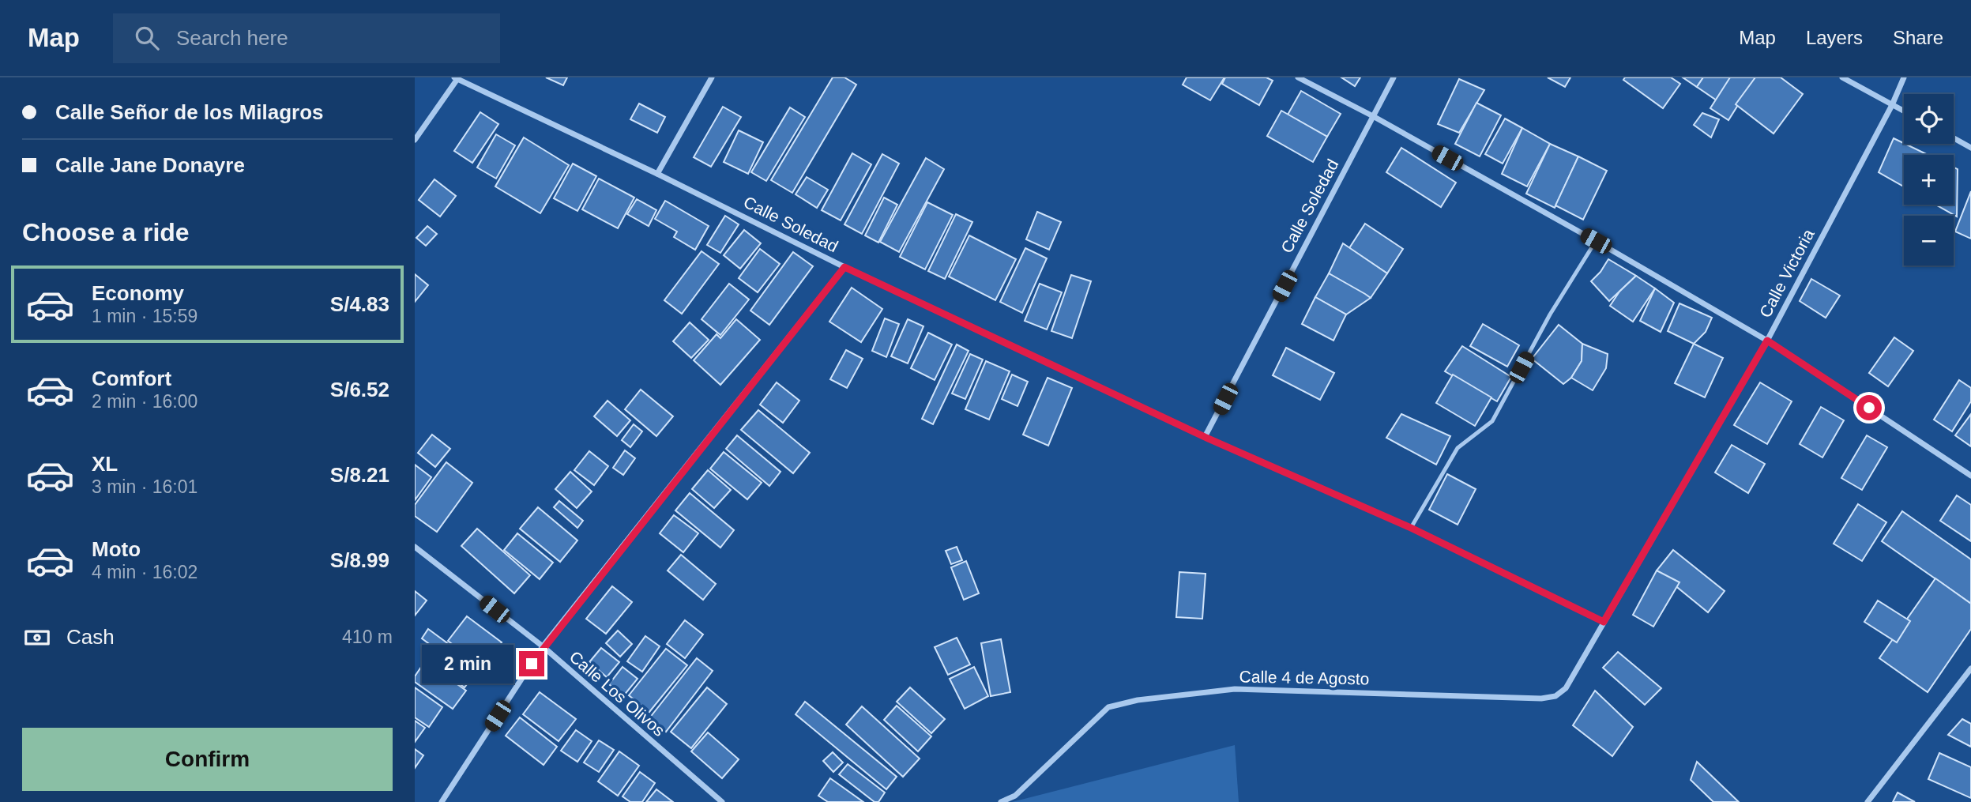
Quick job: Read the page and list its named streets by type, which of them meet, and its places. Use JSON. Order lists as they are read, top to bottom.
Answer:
{
  "streets": {
    "street": [
      "Calle Soledad",
      "Calle Victoria",
      "Calle 4 de Agosto",
      "Calle Los Olivos"
    ]
  },
  "crossings": [
    ["Calle Soledad", "Calle Victoria"],
    ["Calle Soledad", "Calle 4 de Agosto"],
    ["Calle Victoria", "Calle 4 de Agosto"]
  ],
  "page": {
    "header": "Map",
    "search": "Search here",
    "nav": ["Map", "Layers", "Share"],
    "banner": ["Calle Señor de los Milagros", "Calle Jane Donayre"],
    "map_buttons": ["+", "−"],
    "heading": "Choose a ride",
    "list": [
      {
        "name": "Economy",
        "note": "1 min · 15:59",
        "value": "S/4.83"
      },
      {
        "name": "Comfort",
        "note": "2 min · 16:00",
        "value": "S/6.52"
      },
      {
        "name": "XL",
        "note": "3 min · 16:01",
        "value": "S/8.21"
      },
      {
        "name": "Moto",
        "note": "4 min · 16:02",
        "value": "S/8.99"
      }
    ],
    "pay": ["Cash", "410 m"],
    "bubble": "2 min",
    "buttons": "Confirm"
  }
}
